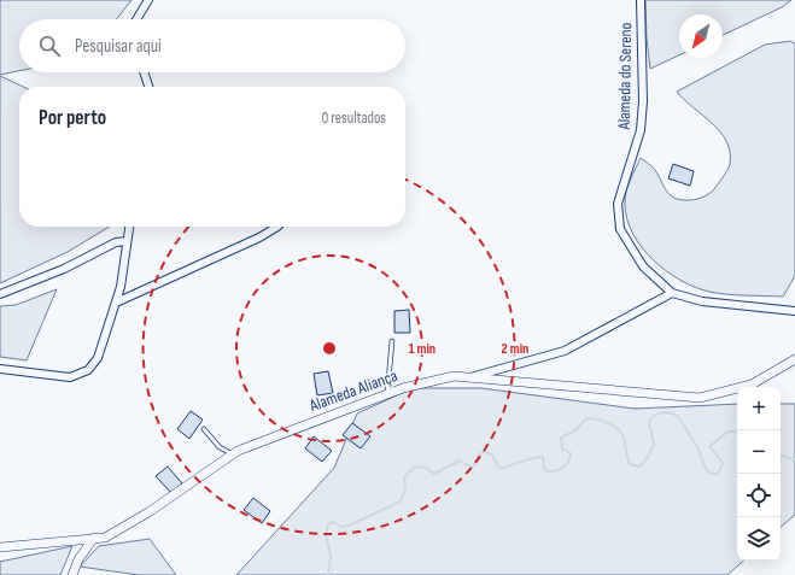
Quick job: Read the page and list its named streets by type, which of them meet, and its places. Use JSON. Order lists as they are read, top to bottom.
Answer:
{
  "streets": {
    "street": ["Alameda do Sereno", "Alameda Aliança"]
  },
  "north": "bottom left",
  "page": {
    "search": "Pesquisar aqui",
    "heading": ["Por perto", "0 resultados"],
    "map_buttons": ["+", "−"]
  },
  "rings": ["1 min", "2 min"]
}
